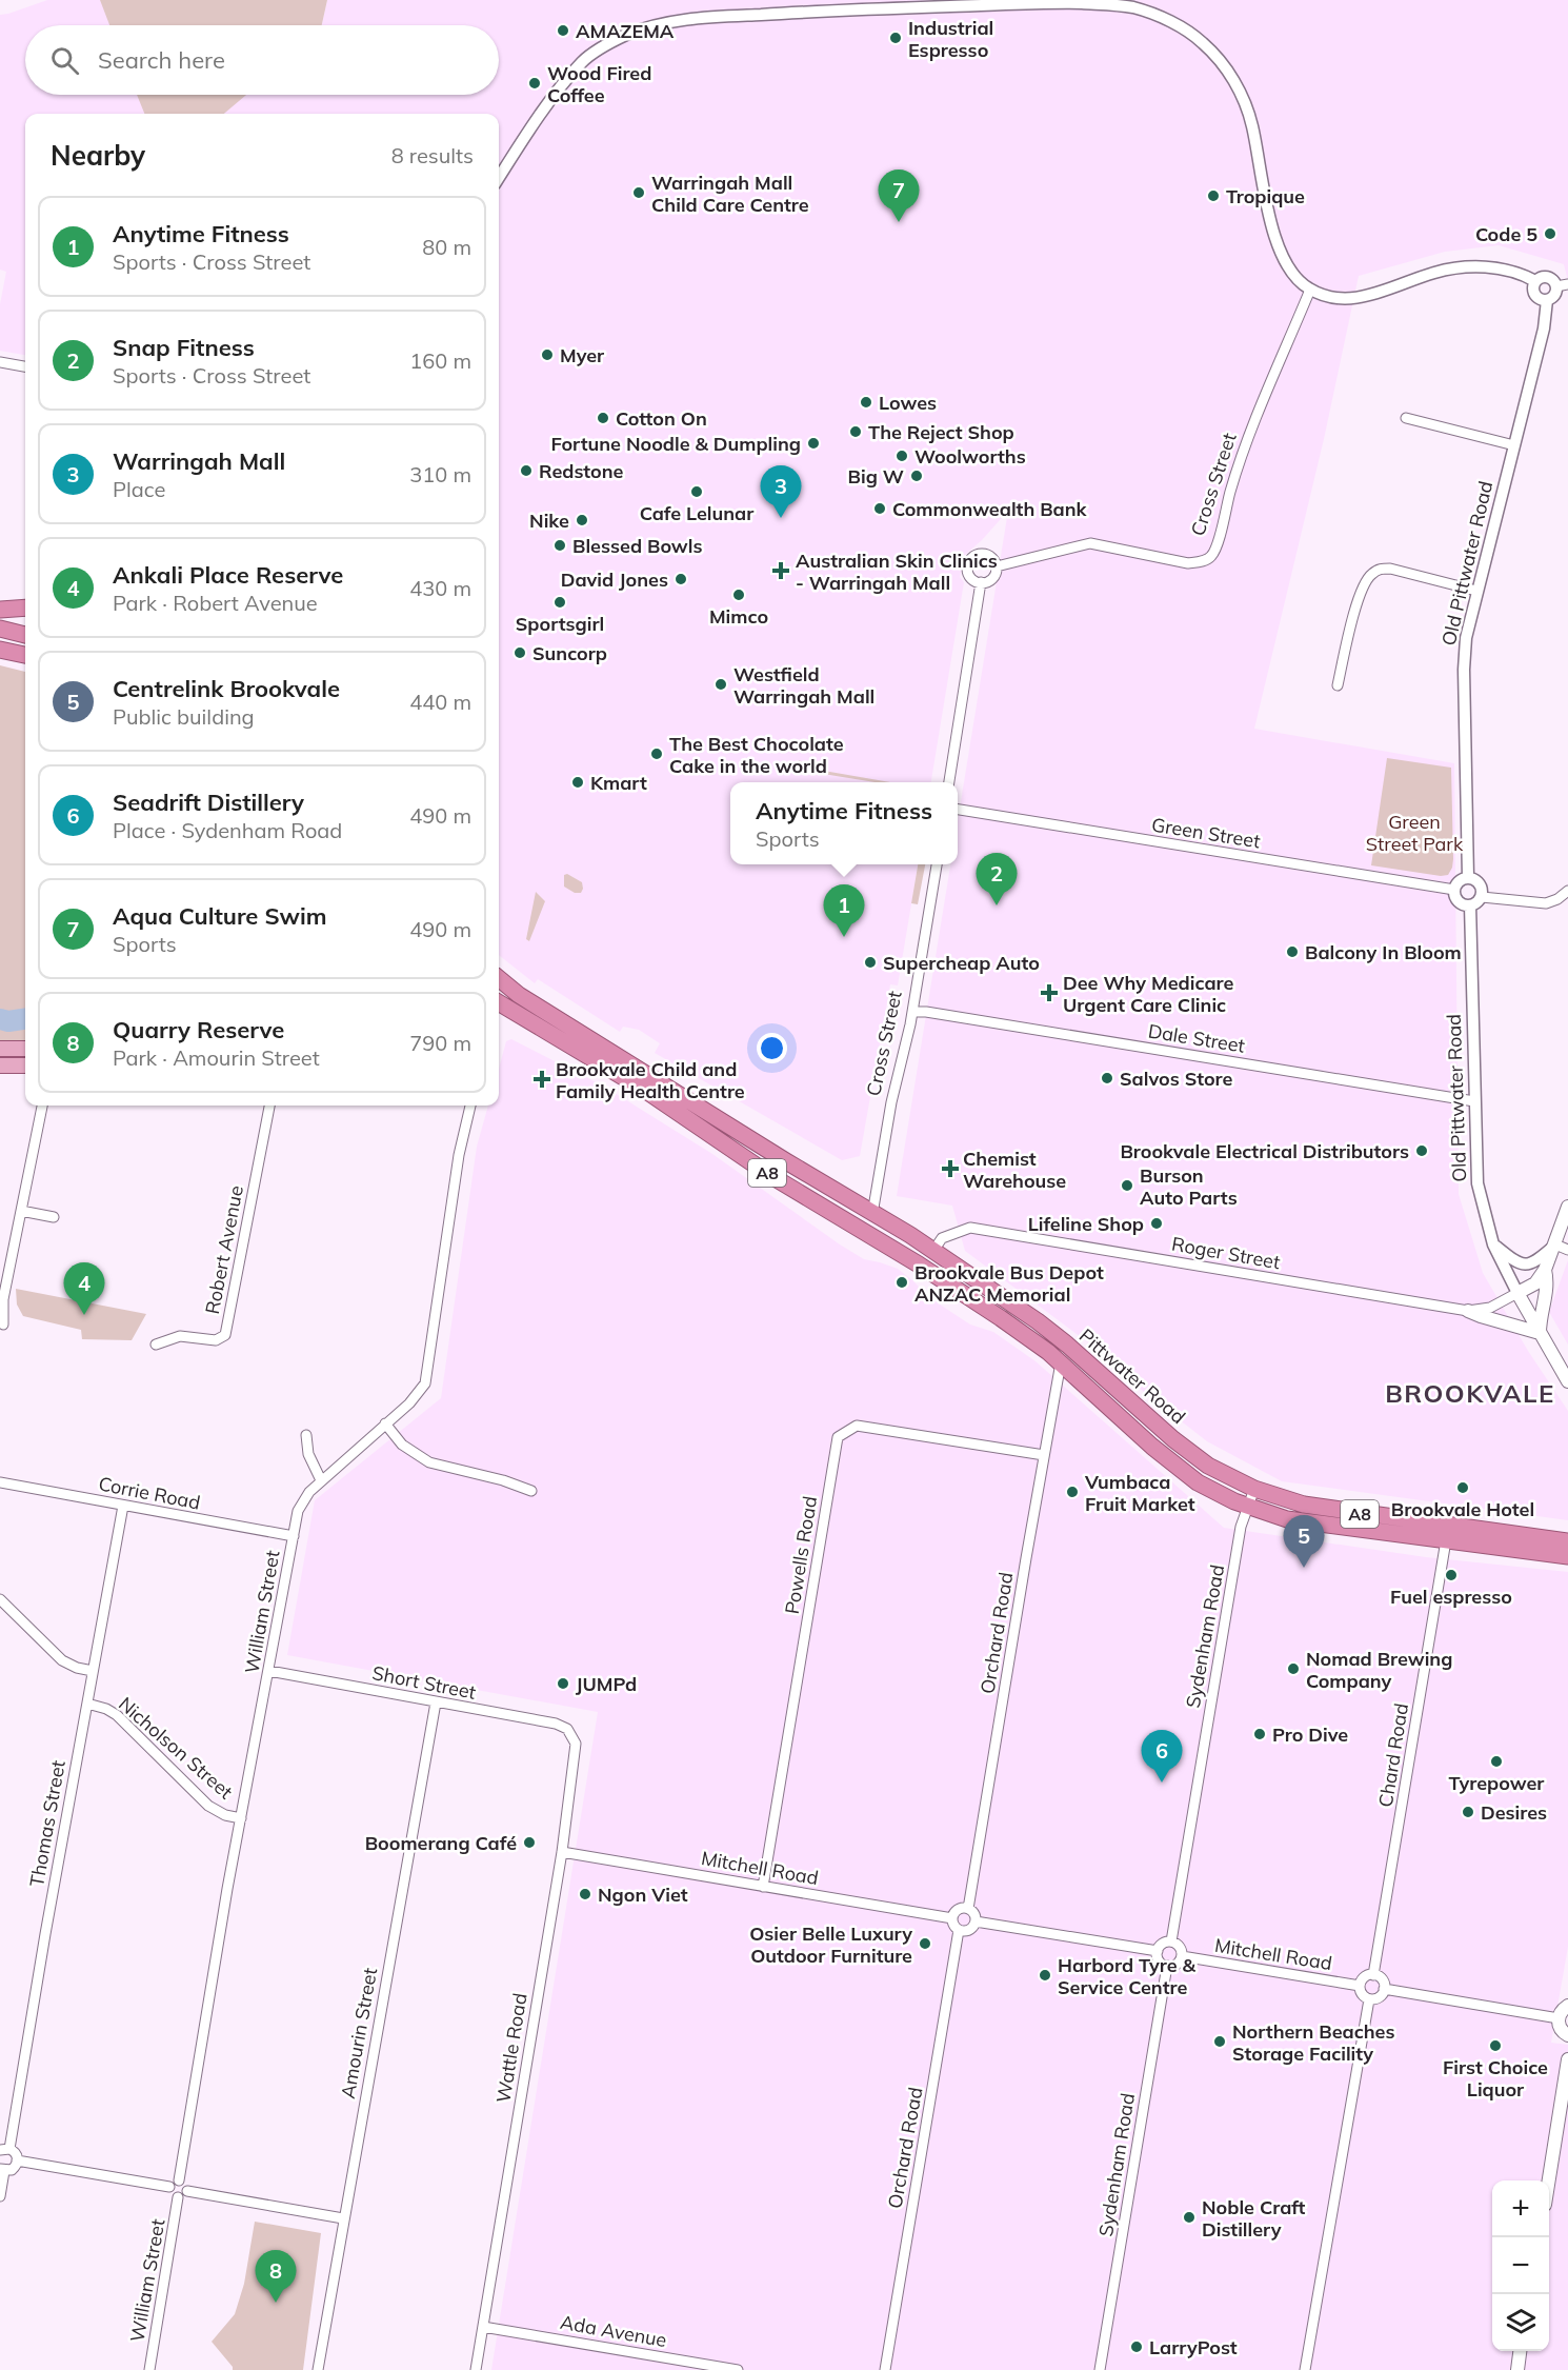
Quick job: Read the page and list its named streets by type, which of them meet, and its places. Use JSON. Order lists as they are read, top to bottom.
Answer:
{
  "streets": {
    "highway": ["Cross Street", "A8", "Pittwater Road"],
    "main road": ["Old Pittwater Road"],
    "street": [
      "Green Street",
      "Dale Street",
      "Robert Avenue",
      "Roger Street",
      "Corrie Road",
      "Powells Road",
      "William Street",
      "Orchard Road",
      "Sydenham Road",
      "Short Street",
      "Nicholson Street",
      "Chard Road",
      "Thomas Street",
      "Mitchell Road",
      "Amourin Street",
      "Wattle Road",
      "Ada Avenue"
    ]
  },
  "crossings": [
    ["Cross Street", "Dale Street"],
    ["Cross Street", "Pittwater Road"],
    ["Old Pittwater Road", "Green Street"],
    ["Old Pittwater Road", "Dale Street"],
    ["Old Pittwater Road", "Roger Street"],
    ["Roger Street", "Pittwater Road"],
    ["Pittwater Road", "Orchard Road"],
    ["Pittwater Road", "Sydenham Road"],
    ["Pittwater Road", "Chard Road"],
    ["Corrie Road", "William Street"],
    ["Corrie Road", "Thomas Street"],
    ["Powells Road", "Orchard Road"],
    ["Powells Road", "Mitchell Road"],
    ["William Street", "Short Street"],
    ["William Street", "Nicholson Street"],
    ["Orchard Road", "Mitchell Road"],
    ["Sydenham Road", "Mitchell Road"],
    ["Short Street", "Amourin Street"],
    ["Short Street", "Wattle Road"],
    ["Nicholson Street", "Thomas Street"],
    ["Chard Road", "Mitchell Road"],
    ["Mitchell Road", "Wattle Road"],
    ["Wattle Road", "Ada Avenue"]
  ],
  "districts": ["BROOKVALE"],
  "parks": ["Green Street Park"],
  "places": {
    "other": [
      "AMAZEMA",
      "Industrial Espresso",
      "Wood Fired Coffee",
      "Warringah Mall Child Care Centre",
      "Tropique",
      "Code 5",
      "Myer",
      "Lowes",
      "Cotton On",
      "The Reject Shop",
      "Fortune Noodle & Dumpling",
      "Woolworths",
      "Redstone",
      "Big W",
      "Cafe Lelunar",
      "Commonwealth Bank",
      "Nike",
      "Blessed Bowls",
      "David Jones",
      "Mimco",
      "Sportsgirl",
      "Suncorp",
      "Westfield Warringah Mall",
      "The Best Chocolate Cake in the world",
      "Kmart",
      "Balcony In Bloom",
      "Supercheap Auto",
      "Salvos Store",
      "Brookvale Electrical Distributors",
      "Burson Auto Parts",
      "Lifeline Shop",
      "Brookvale Bus Depot ANZAC Memorial",
      "Brookvale Hotel",
      "Vumbaca Fruit Market",
      "Fuel espresso",
      "Nomad Brewing Company",
      "JUMPd",
      "Pro Dive",
      "Tyrepower",
      "Desires",
      "Boomerang Café",
      "Ngon Viet",
      "Osier Belle Luxury Outdoor Furniture",
      "Harbord Tyre & Service Centre",
      "Northern Beaches Storage Facility",
      "First Choice Liquor",
      "Noble Craft Distillery",
      "LarryPost"
    ],
    "health": [
      "Australian Skin Clinics - Warringah Mall",
      "Dee Why Medicare Urgent Care Clinic",
      "Brookvale Child and Family Health Centre",
      "Chemist Warehouse"
    ]
  },
  "page": {
    "search": "Search here",
    "heading": ["Nearby", "8 results"],
    "pins": [
      "7",
      "3",
      "2",
      "1",
      "4",
      "5",
      "6",
      "8"
    ],
    "list": [
      {
        "mark": "1",
        "name": "Anytime Fitness",
        "note": "Sports · Cross Street",
        "value": "80 m"
      },
      {
        "mark": "2",
        "name": "Snap Fitness",
        "note": "Sports · Cross Street",
        "value": "160 m"
      },
      {
        "mark": "3",
        "name": "Warringah Mall",
        "note": "Place",
        "value": "310 m"
      },
      {
        "mark": "4",
        "name": "Ankali Place Reserve",
        "note": "Park · Robert Avenue",
        "value": "430 m"
      },
      {
        "mark": "5",
        "name": "Centrelink Brookvale",
        "note": "Public building",
        "value": "440 m"
      },
      {
        "mark": "6",
        "name": "Seadrift Distillery",
        "note": "Place · Sydenham Road",
        "value": "490 m"
      },
      {
        "mark": "7",
        "name": "Aqua Culture Swim",
        "note": "Sports",
        "value": "490 m"
      },
      {
        "mark": "8",
        "name": "Quarry Reserve",
        "note": "Park · Amourin Street",
        "value": "790 m"
      }
    ],
    "popup": ["Anytime Fitness", "Sports"],
    "map_buttons": ["+", "−"]
  }
}
